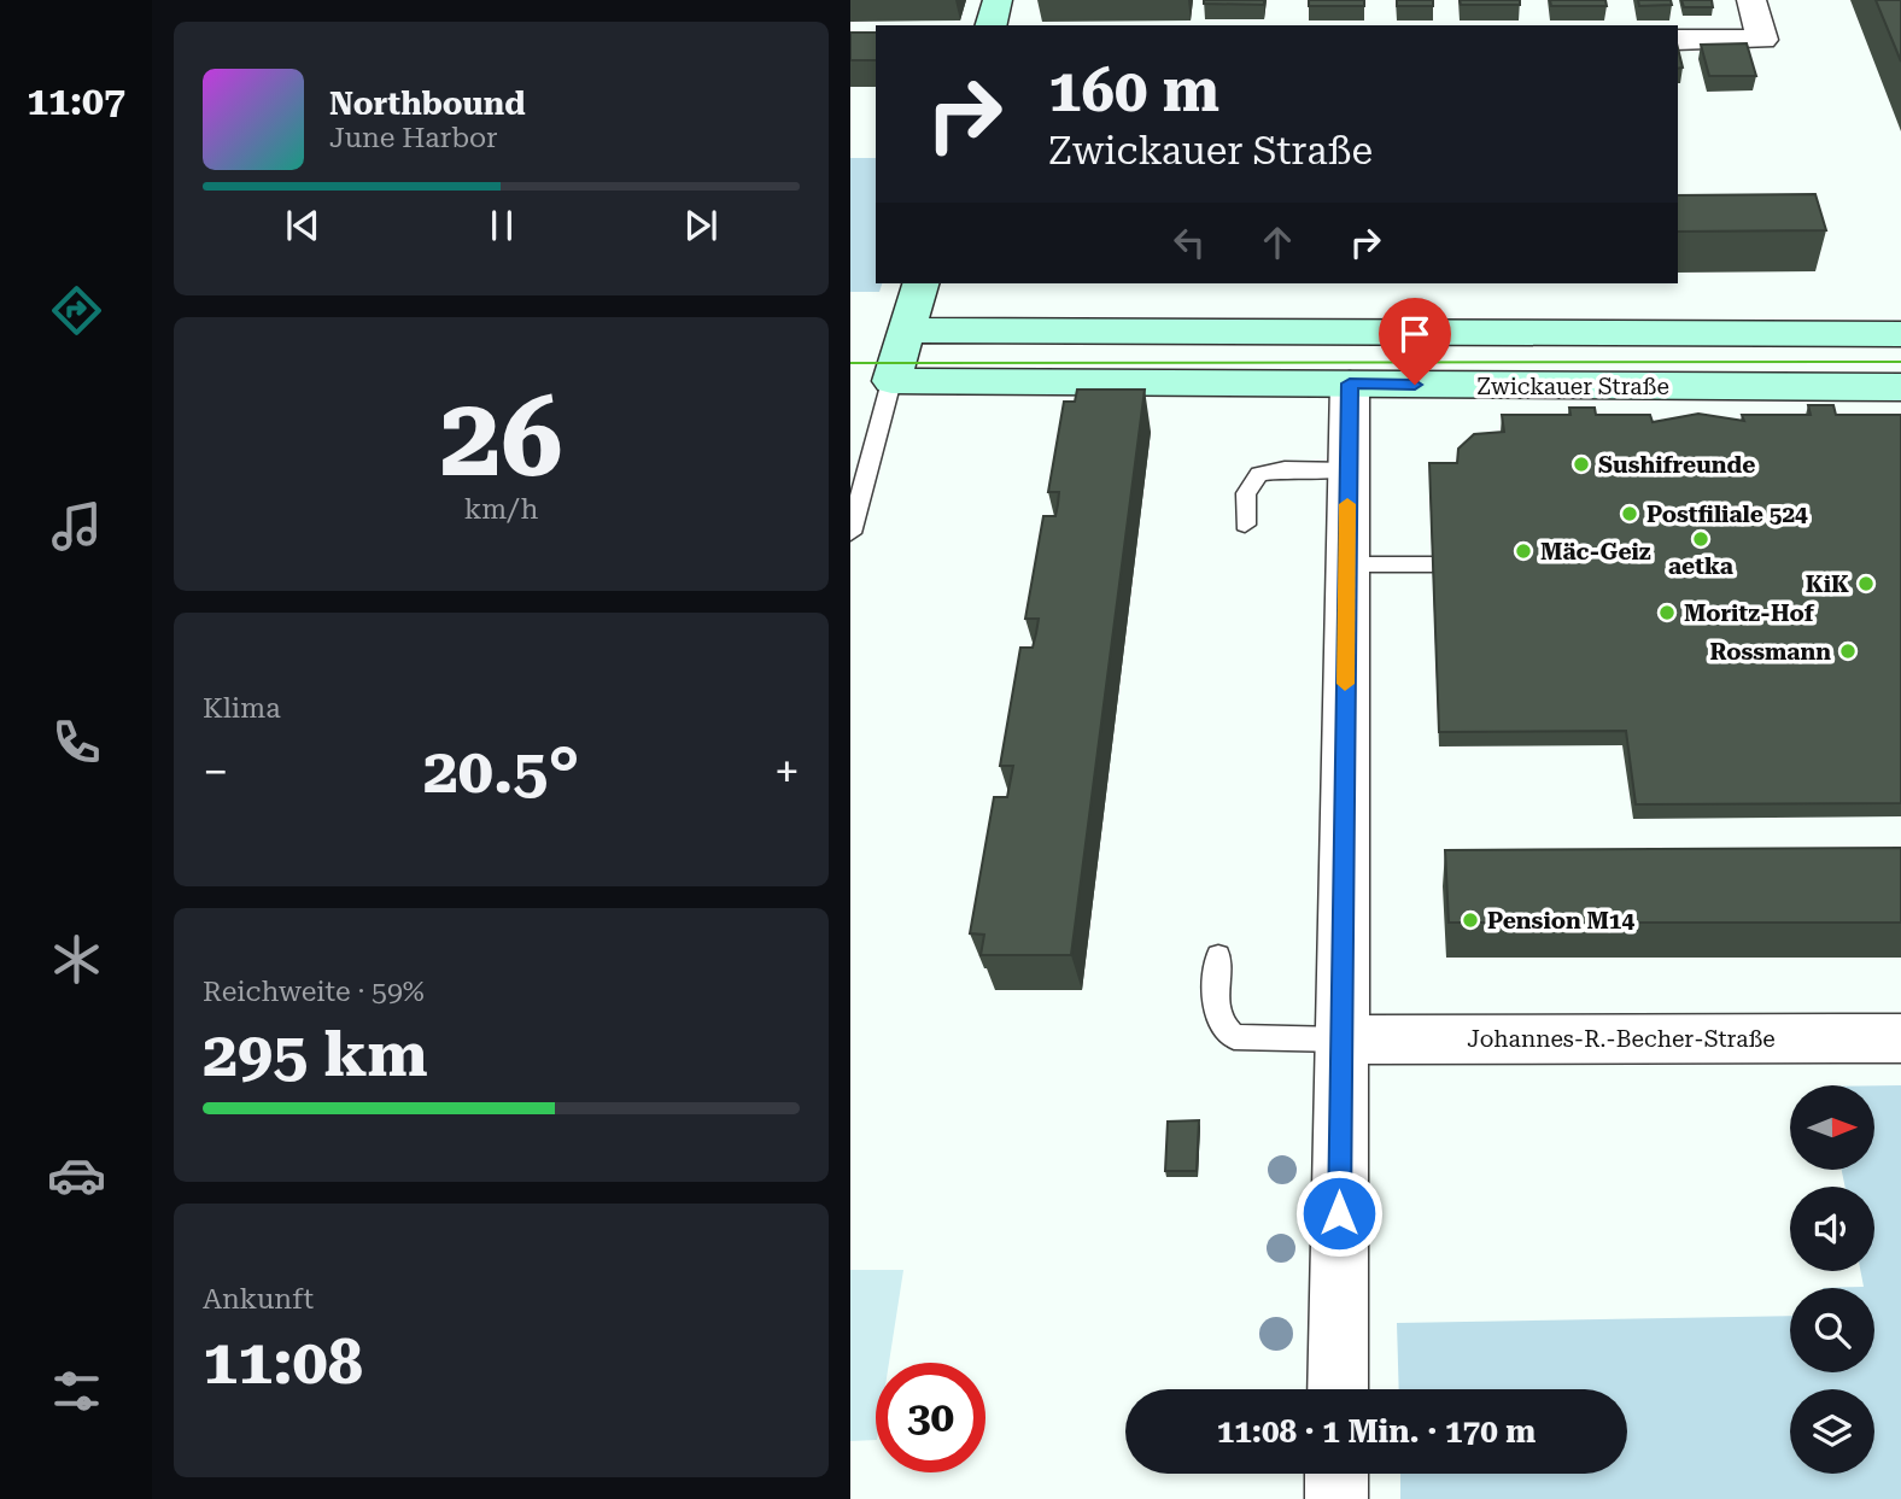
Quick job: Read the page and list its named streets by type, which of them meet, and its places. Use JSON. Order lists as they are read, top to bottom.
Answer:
{
  "streets": {
    "main road": ["Zwickauer Straße"],
    "street": ["Johannes-R.-Becher-Straße"]
  },
  "places": [
    "Sushifreunde",
    "Postfiliale 524",
    "aetka",
    "Mäc-Geiz",
    "KiK",
    "Moritz-Hof",
    "Rossmann",
    "Pension M14"
  ],
  "north": "right",
  "page": {
    "tabs": "11:07",
    "turn": ["160 m", "Zwickauer Straße"],
    "song": ["Northbound", "June Harbor"],
    "tile": [
      ["26", "km/h"],
      "Klima",
      ["Reichweite · 59%", "295 km"],
      ["Ankunft", "11:08"]
    ],
    "heat": ["−", "20.5°", "+"],
    "limit": "30",
    "trip": "11:08 · 1 Min. · 170 m"
  }
}
